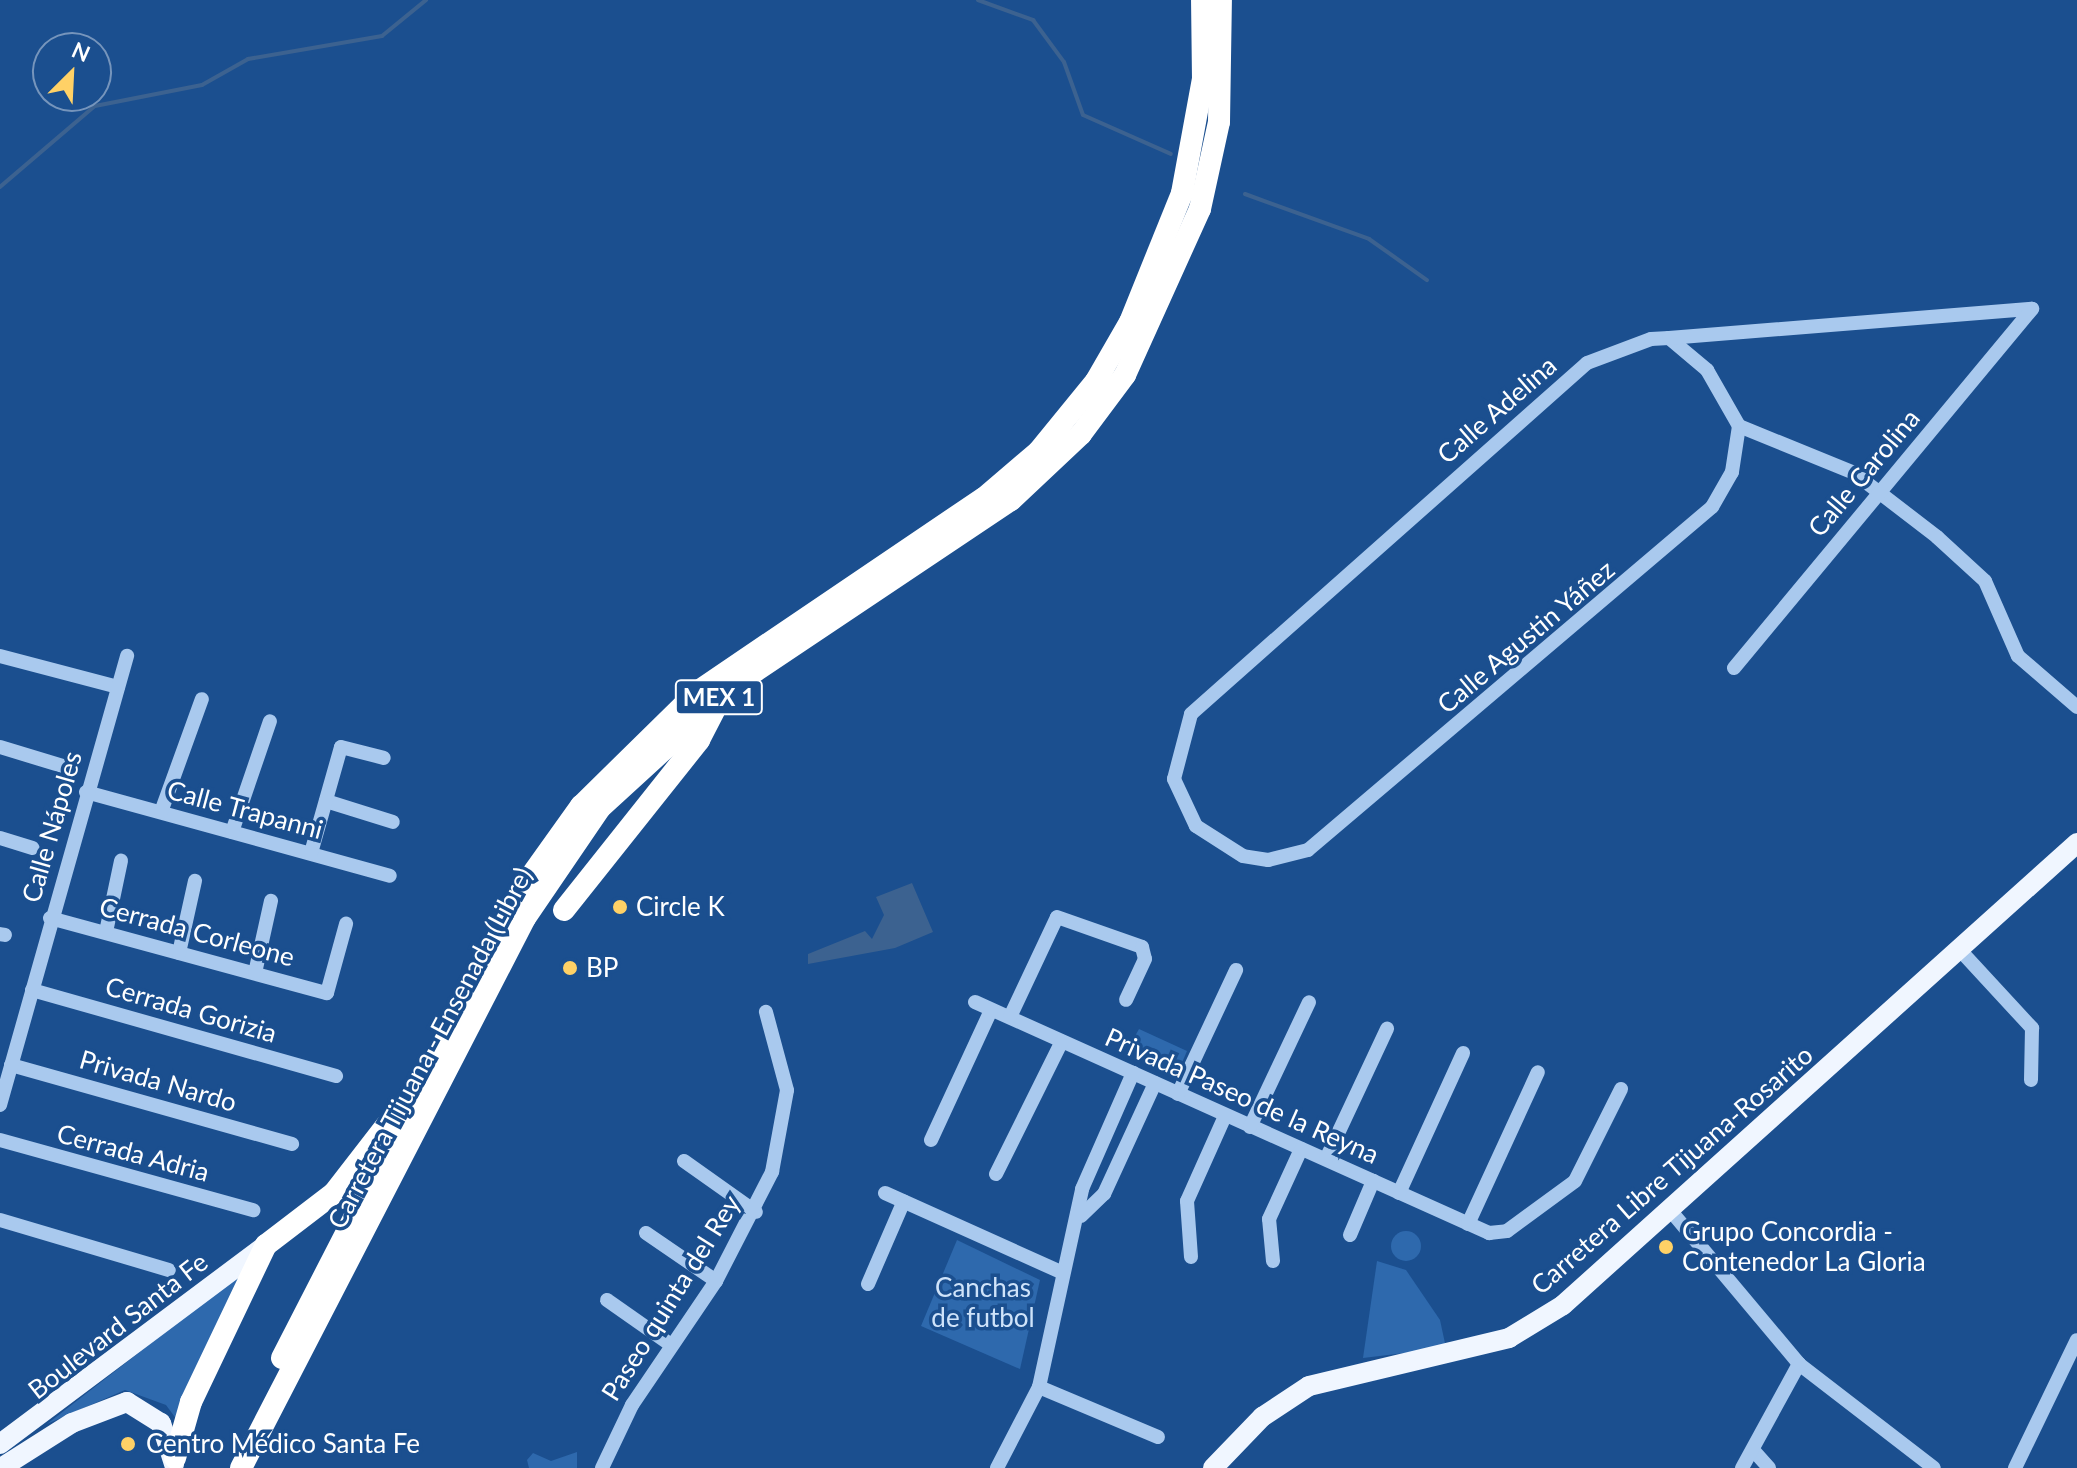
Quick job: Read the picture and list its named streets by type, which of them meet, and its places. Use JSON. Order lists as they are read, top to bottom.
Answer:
{
  "streets": {
    "highway": ["MEX 1", "Carretera Tijuana - Ensenada (Libre)"],
    "main road": ["Carretera Libre Tijuana-Rosarito", "Boulevard Santa Fe"],
    "street": [
      "Calle Adelina",
      "Calle Carolina",
      "Calle Agustin Yáñez",
      "Calle Trapanni",
      "Calle Nápoles",
      "Cerrada Corleone",
      "Cerrada Gorizia",
      "Privada Nardo",
      "Privada Paseo de la Reyna",
      "Cerrada Adria",
      "Paseo quinta del Rey"
    ]
  },
  "crossings": [
    ["Calle Adelina", "Calle Carolina"],
    ["Calle Adelina", "Calle Agustin Yáñez"],
    ["Calle Trapanni", "Calle Nápoles"],
    ["Calle Nápoles", "Cerrada Corleone"],
    ["Calle Nápoles", "Cerrada Gorizia"],
    ["Calle Nápoles", "Privada Nardo"]
  ],
  "parks": ["Canchas de futbol"],
  "places": [
    "Circle K",
    "BP",
    "Grupo Concordia - Contenedor La Gloria",
    "Centro Médico Santa Fe"
  ],
  "north": "top right"
}
